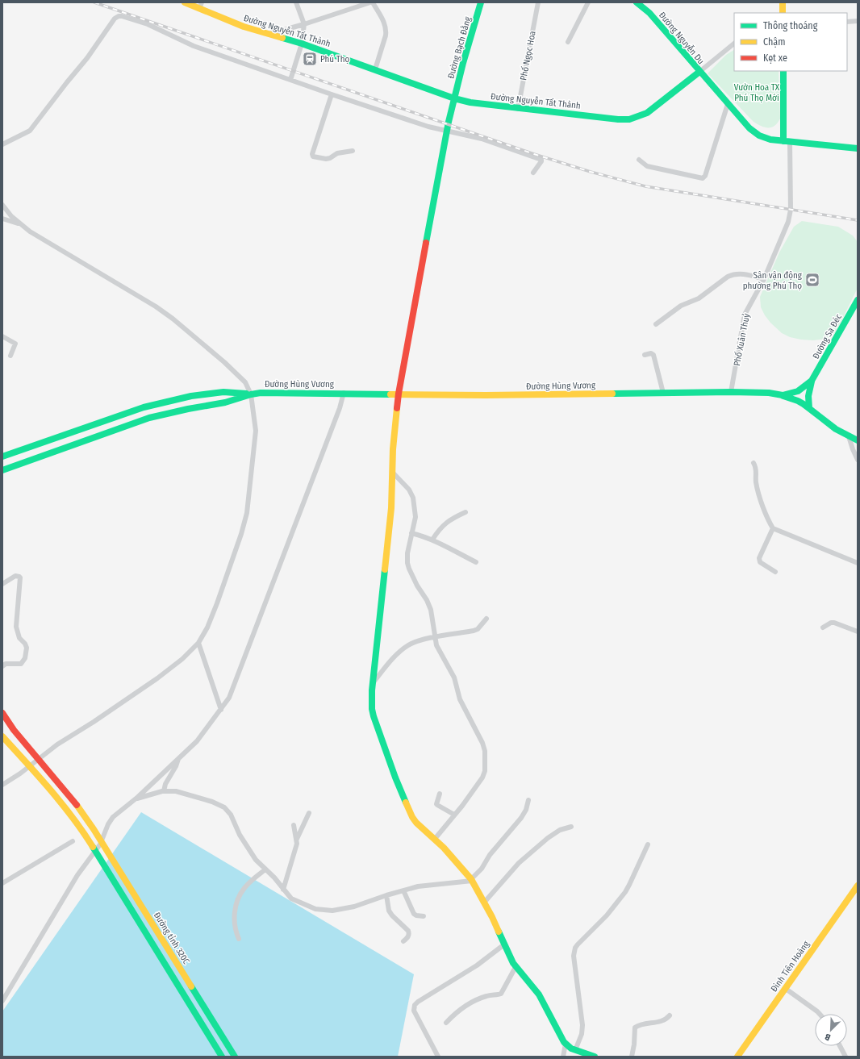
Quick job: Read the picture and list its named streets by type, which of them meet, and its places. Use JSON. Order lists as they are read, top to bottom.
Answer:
{
  "streets": {
    "main road": [
      "Đường Nguyễn Tất Thành",
      "Đường Nguyễn Du",
      "Đường Bạch Đằng",
      "Đường Sa Đéc",
      "Đường Hùng Vương",
      "Đường tỉnh 320C",
      "Đinh Tiên Hoàng"
    ],
    "street": ["Phố Ngọc Hoa", "Phố Xuân Thuỷ"]
  },
  "crossings": [
    ["Đường Nguyễn Tất Thành", "Đường Nguyễn Du"],
    ["Đường Nguyễn Tất Thành", "Đường Bạch Đằng"],
    ["Đường Nguyễn Tất Thành", "Phố Ngọc Hoa"],
    ["Đường Bạch Đằng", "Đường Hùng Vương"],
    ["Đường Sa Đéc", "Đường Hùng Vương"],
    ["Phố Xuân Thuỷ", "Đường Hùng Vương"]
  ],
  "parks": ["Vườn Hoa TX Phú Thọ Mới"],
  "places": {
    "station": ["Phú Thọ"],
    "sports": ["Sân vận động phường Phú Thọ"]
  },
  "legend": ["Thông thoáng", "Chậm", "Kẹt xe"],
  "north": "bottom left"
}
